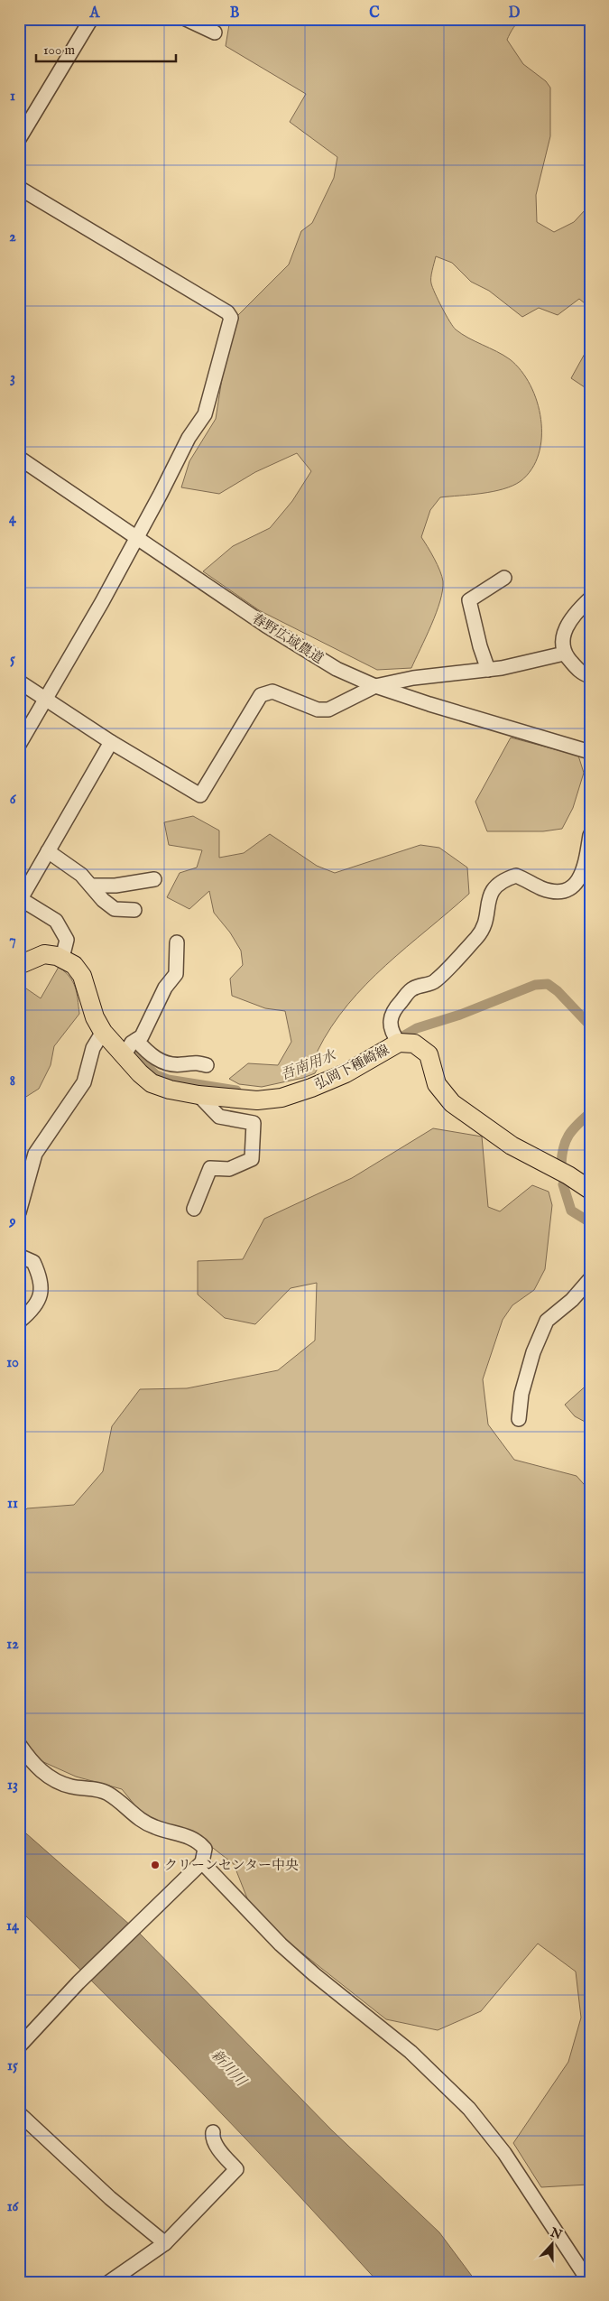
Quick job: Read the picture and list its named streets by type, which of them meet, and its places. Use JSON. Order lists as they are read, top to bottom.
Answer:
{
  "streets": {
    "main road": ["弘岡下種崎線"],
    "street": ["春野広域農道"]
  },
  "water": ["吾南用水", "新川川"],
  "places": ["クリーンセンター中央"],
  "scale_bar": "100 m",
  "north": "top",
  "grid": {
    "columns": [
      "A",
      "B",
      "C",
      "D"
    ],
    "rows": [
      "1",
      "2",
      "3",
      "4",
      "5",
      "6",
      "7",
      "8",
      "9",
      "10",
      "11",
      "12",
      "13",
      "14",
      "15",
      "16"
    ]
  }
}
